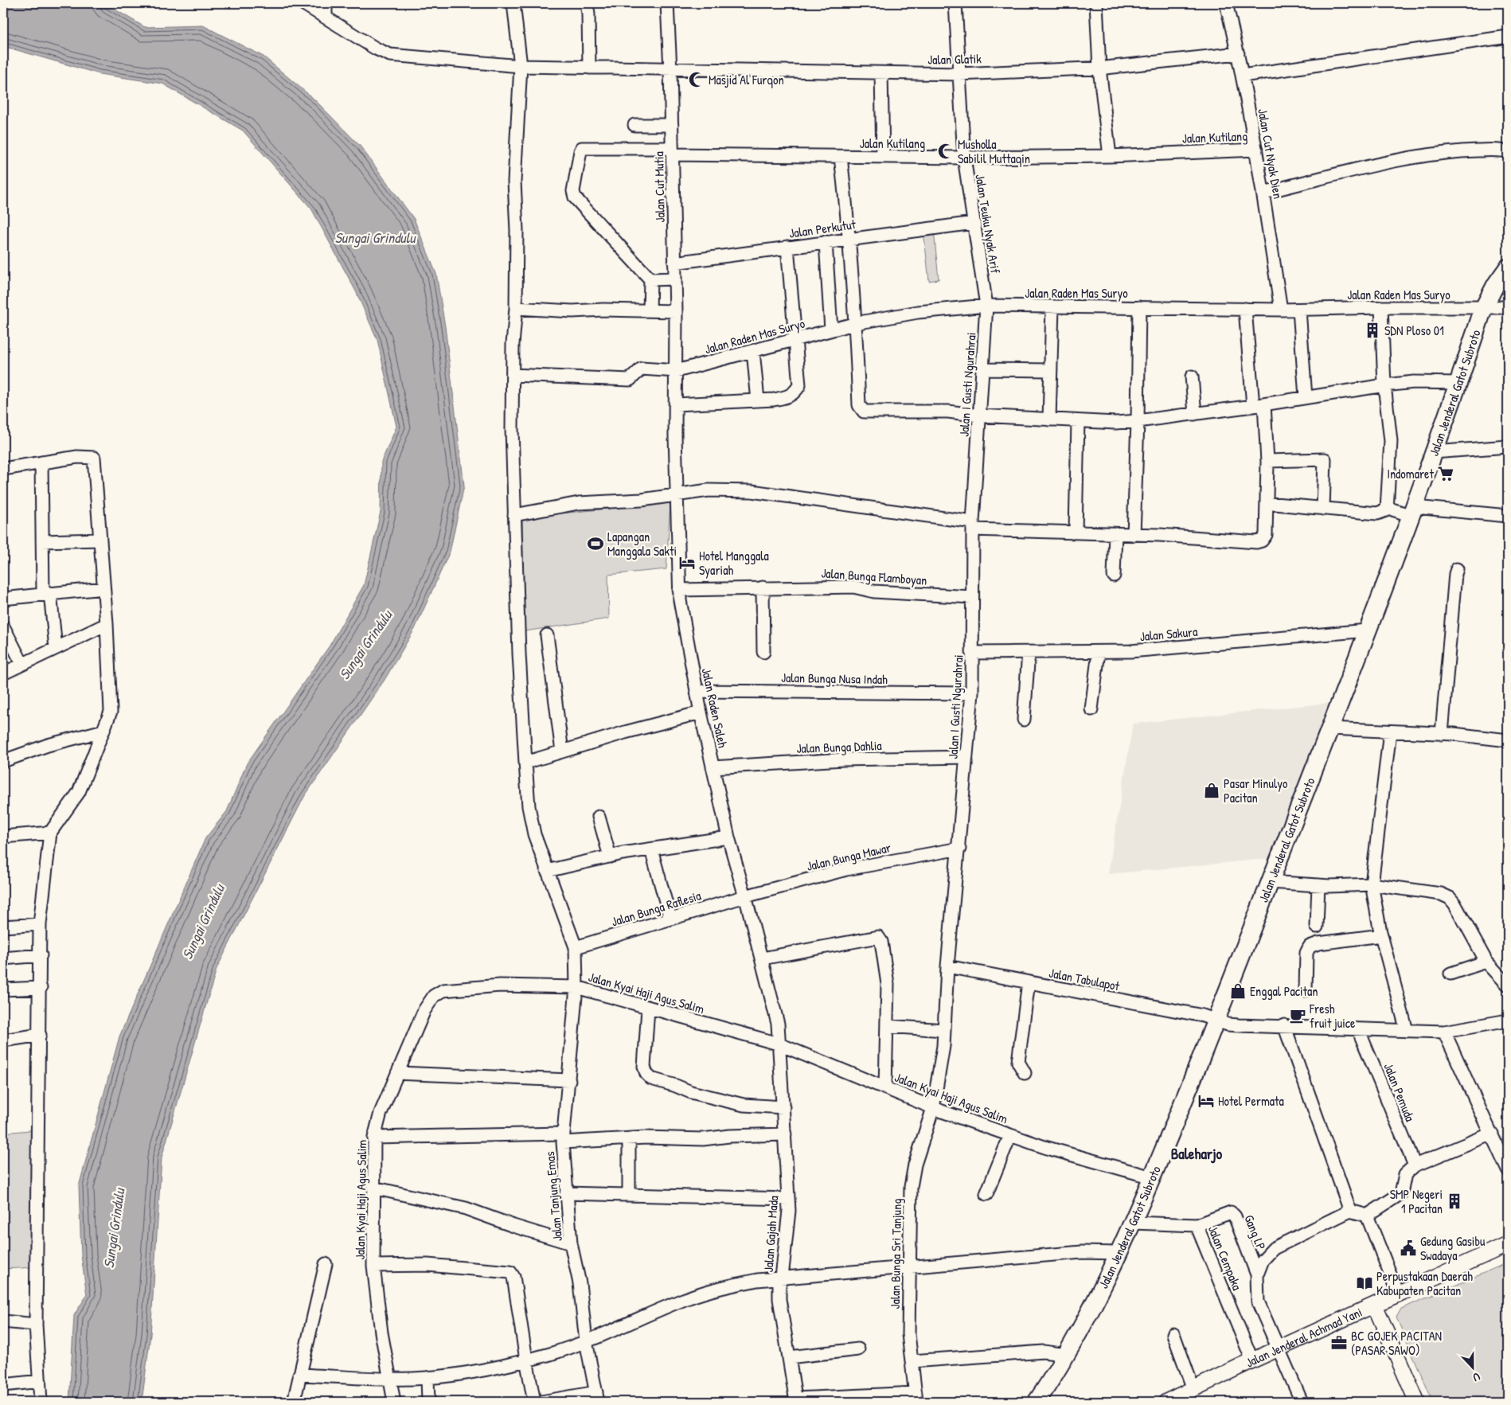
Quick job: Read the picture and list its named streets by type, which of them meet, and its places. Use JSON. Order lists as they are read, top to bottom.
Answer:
{
  "streets": {
    "highway": ["Jalan Jenderal Gatot Subroto"],
    "main road": ["Jalan Jenderal Achmad Yani"],
    "street": [
      "Jalan Glatik",
      "Jalan Kutilang",
      "Jalan Cut Nyak Dien",
      "Jalan Cut Mutia",
      "Jalan Teuku Nyak Arif",
      "Jalan Perkutut",
      "Jalan Raden Mas Suryo",
      "Jalan I Gusti Ngurahrai",
      "Jalan Bunga Flamboyan",
      "Jalan Sakura",
      "Jalan Bunga Nusa Indah",
      "Jalan Raden Saleh",
      "Jalan Bunga Dahlia",
      "Jalan Bunga Mawar",
      "Jalan Bunga Raflesia",
      "Jalan Tabulapot",
      "Jalan Kyai Haji Agus Salim",
      "Jalan Pemuda",
      "Jalan Tanjung Emas",
      "Gang LP",
      "Jalan Gajah Mada",
      "Jalan Bunga Sri Tanjung",
      "Jalan Cempaka"
    ]
  },
  "crossings": [
    ["Jalan Glatik", "Jalan Cut Nyak Dien"],
    ["Jalan Glatik", "Jalan Cut Mutia"],
    ["Jalan Glatik", "Jalan Teuku Nyak Arif"],
    ["Jalan Glatik", "Jalan Tanjung Emas"],
    ["Jalan Kutilang", "Jalan Cut Nyak Dien"],
    ["Jalan Kutilang", "Jalan Cut Mutia"],
    ["Jalan Kutilang", "Jalan Teuku Nyak Arif"],
    ["Jalan Cut Nyak Dien", "Jalan Raden Mas Suryo"],
    ["Jalan Cut Mutia", "Jalan Perkutut"],
    ["Jalan Cut Mutia", "Jalan Raden Mas Suryo"],
    ["Jalan Cut Mutia", "Jalan Raden Saleh"],
    ["Jalan Teuku Nyak Arif", "Jalan Perkutut"],
    ["Jalan Teuku Nyak Arif", "Jalan Raden Mas Suryo"],
    ["Jalan Teuku Nyak Arif", "Jalan I Gusti Ngurahrai"],
    ["Jalan Raden Mas Suryo", "Jalan I Gusti Ngurahrai"],
    ["Jalan Raden Mas Suryo", "Jalan Jenderal Gatot Subroto"],
    ["Jalan Raden Mas Suryo", "Jalan Raden Saleh"],
    ["Jalan Raden Mas Suryo", "Jalan Tanjung Emas"],
    ["Jalan I Gusti Ngurahrai", "Jalan Bunga Flamboyan"],
    ["Jalan I Gusti Ngurahrai", "Jalan Sakura"],
    ["Jalan I Gusti Ngurahrai", "Jalan Bunga Nusa Indah"],
    ["Jalan I Gusti Ngurahrai", "Jalan Bunga Dahlia"],
    ["Jalan I Gusti Ngurahrai", "Jalan Bunga Mawar"],
    ["Jalan I Gusti Ngurahrai", "Jalan Tabulapot"],
    ["Jalan I Gusti Ngurahrai", "Jalan Kyai Haji Agus Salim"],
    ["Jalan I Gusti Ngurahrai", "Jalan Bunga Sri Tanjung"],
    ["Jalan Jenderal Gatot Subroto", "Jalan Sakura"],
    ["Jalan Jenderal Gatot Subroto", "Jalan Tabulapot"],
    ["Jalan Jenderal Gatot Subroto", "Jalan Kyai Haji Agus Salim"],
    ["Jalan Jenderal Gatot Subroto", "Jalan Cempaka"],
    ["Jalan Bunga Flamboyan", "Jalan Raden Saleh"],
    ["Jalan Bunga Nusa Indah", "Jalan Raden Saleh"],
    ["Jalan Raden Saleh", "Jalan Bunga Dahlia"],
    ["Jalan Raden Saleh", "Jalan Bunga Mawar"],
    ["Jalan Raden Saleh", "Jalan Bunga Raflesia"],
    ["Jalan Raden Saleh", "Jalan Kyai Haji Agus Salim"],
    ["Jalan Raden Saleh", "Jalan Gajah Mada"],
    ["Jalan Bunga Mawar", "Jalan Bunga Raflesia"],
    ["Jalan Bunga Raflesia", "Jalan Tanjung Emas"],
    ["Jalan Tabulapot", "Jalan Pemuda"],
    ["Jalan Kyai Haji Agus Salim", "Jalan Tanjung Emas"],
    ["Jalan Kyai Haji Agus Salim", "Jalan Gajah Mada"],
    ["Jalan Kyai Haji Agus Salim", "Jalan Bunga Sri Tanjung"],
    ["Gang LP", "Jalan Cempaka"],
    ["Jalan Cempaka", "Jalan Jenderal Achmad Yani"]
  ],
  "districts": ["Baleharjo"],
  "water": ["Sungai Grindulu"],
  "places": {
    "mosque": ["Masjid Al Furqon", "Musholla Sabilil Muttaqin"],
    "building": ["SDN Ploso 01", "SMP Negeri 1 Pacitan"],
    "supermarket": ["Indomaret"],
    "sports": ["Lapangan Manggala Sakti"],
    "hotel": ["Hotel Manggala Syariah", "Hotel Permata"],
    "shop": ["Pasar Minulyo Pacitan", "Enggal Pacitan"],
    "cafe": ["Fresh fruit juice"],
    "public building": ["Gedung Gasibu Swadaya"],
    "library": ["Perpustakaan Daerah Kabupaten Pacitan"],
    "office": ["BC GOJEK PACITAN (PASAR SAWO)"]
  },
  "north": "bottom"
}
